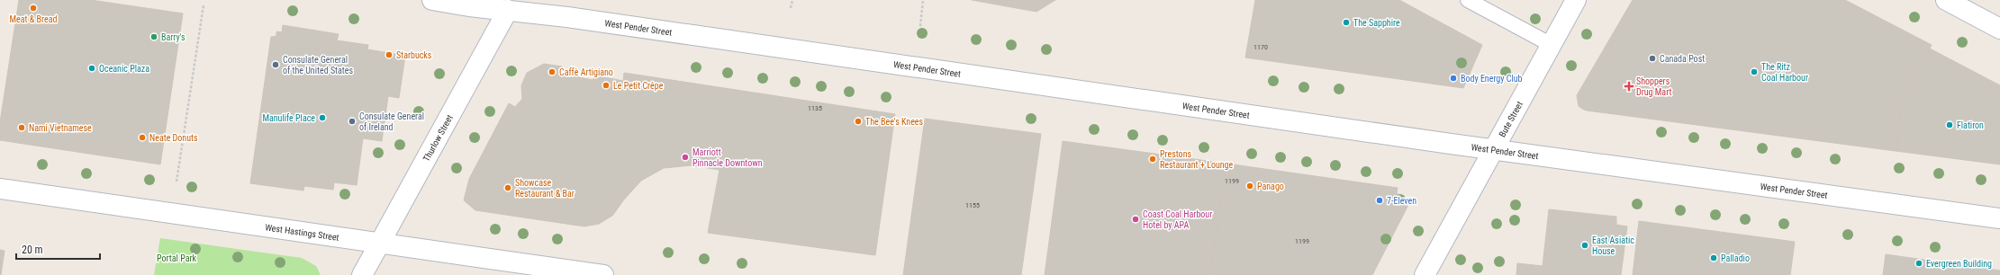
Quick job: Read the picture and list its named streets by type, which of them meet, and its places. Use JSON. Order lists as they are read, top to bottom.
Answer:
{
  "streets": {
    "main road": [
      "West Pender Street",
      "Bute Street",
      "Thurlow Street",
      "West Hastings Street"
    ]
  },
  "crossings": [
    ["West Pender Street", "Bute Street"],
    ["West Pender Street", "Thurlow Street"],
    ["Thurlow Street", "West Hastings Street"]
  ],
  "parks": ["Portal Park"],
  "places": {
    "other": [
      "Meat & Bread",
      "The Sapphire",
      "Barry's",
      "Starbucks",
      "Canada Post",
      "Consulate General of the United States",
      "Oceanic Plaza",
      "Caffè Artigiano",
      "The Ritz Coal Harbour",
      "Body Energy Club",
      "Le Petit Crêpe",
      "Manulife Place",
      "Consulate General of Ireland",
      "The Bee's Knees",
      "Flatiron",
      "Nami Vietnamese",
      "Neate Donuts",
      "Marriott Pinnacle Downtown",
      "Prestons Restaurant + Lounge",
      "Panago",
      "Showcase Restaurant & Bar",
      "7-Eleven",
      "Coast Coal Harbour Hotel by APA",
      "East Asiatic House",
      "Palladio",
      "Evergreen Building"
    ],
    "health": ["Shoppers Drug Mart"]
  },
  "house_numbers": [
    "1170",
    "1135",
    "1199",
    "1155",
    "1199"
  ],
  "scale_bar": "20 m"
}
